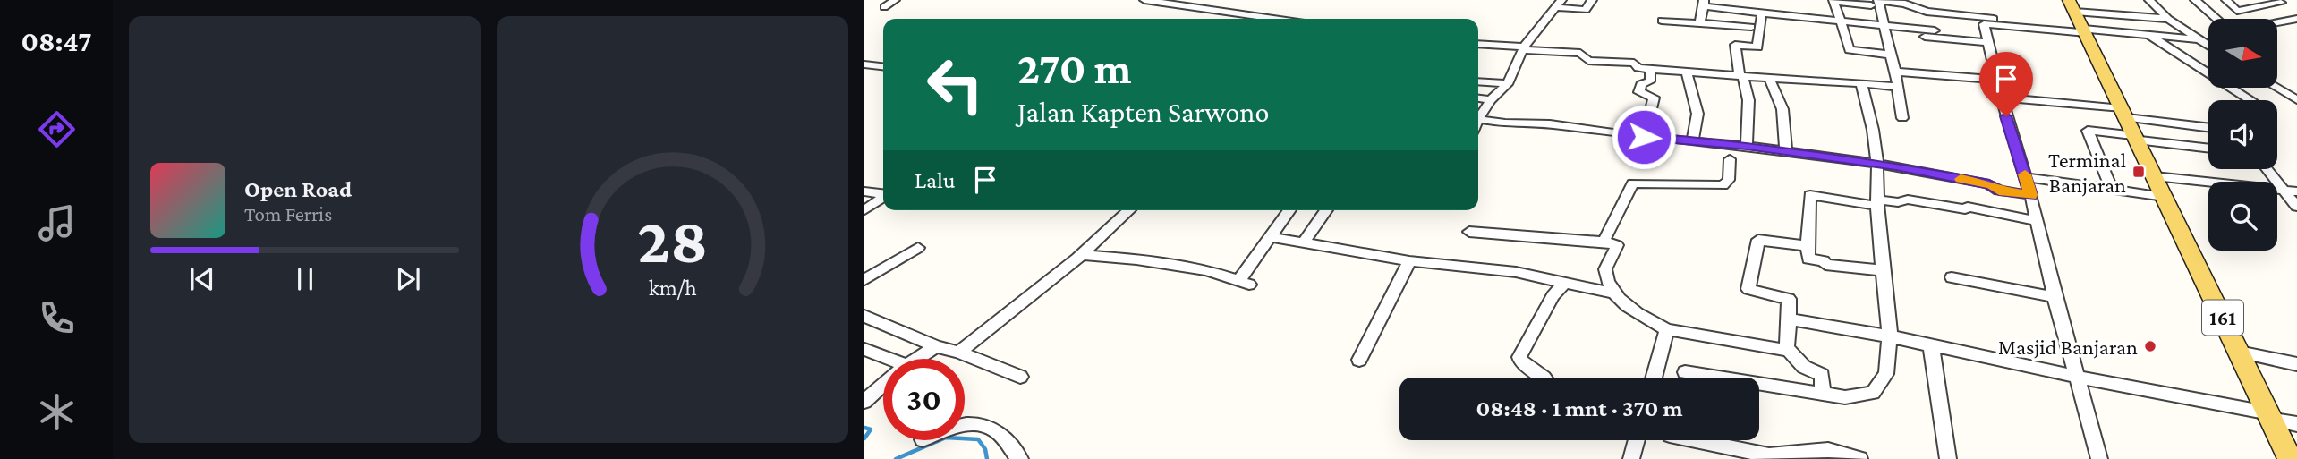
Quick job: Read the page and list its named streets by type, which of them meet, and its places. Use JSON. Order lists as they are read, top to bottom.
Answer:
{
  "streets": {
    "main road": ["161"]
  },
  "places": {
    "transit": ["Terminal Banjaran"],
    "other": ["Masjid Banjaran"]
  },
  "north": "right",
  "page": {
    "tabs": "08:47",
    "turn": ["270 m", "Jalan Kapten Sarwono"],
    "then": "Lalu",
    "song": ["Open Road", "Tom Ferris"],
    "limit": "30",
    "trip": "08:48 · 1 mnt · 370 m",
    "gauge": ["28", "km/h"]
  }
}
